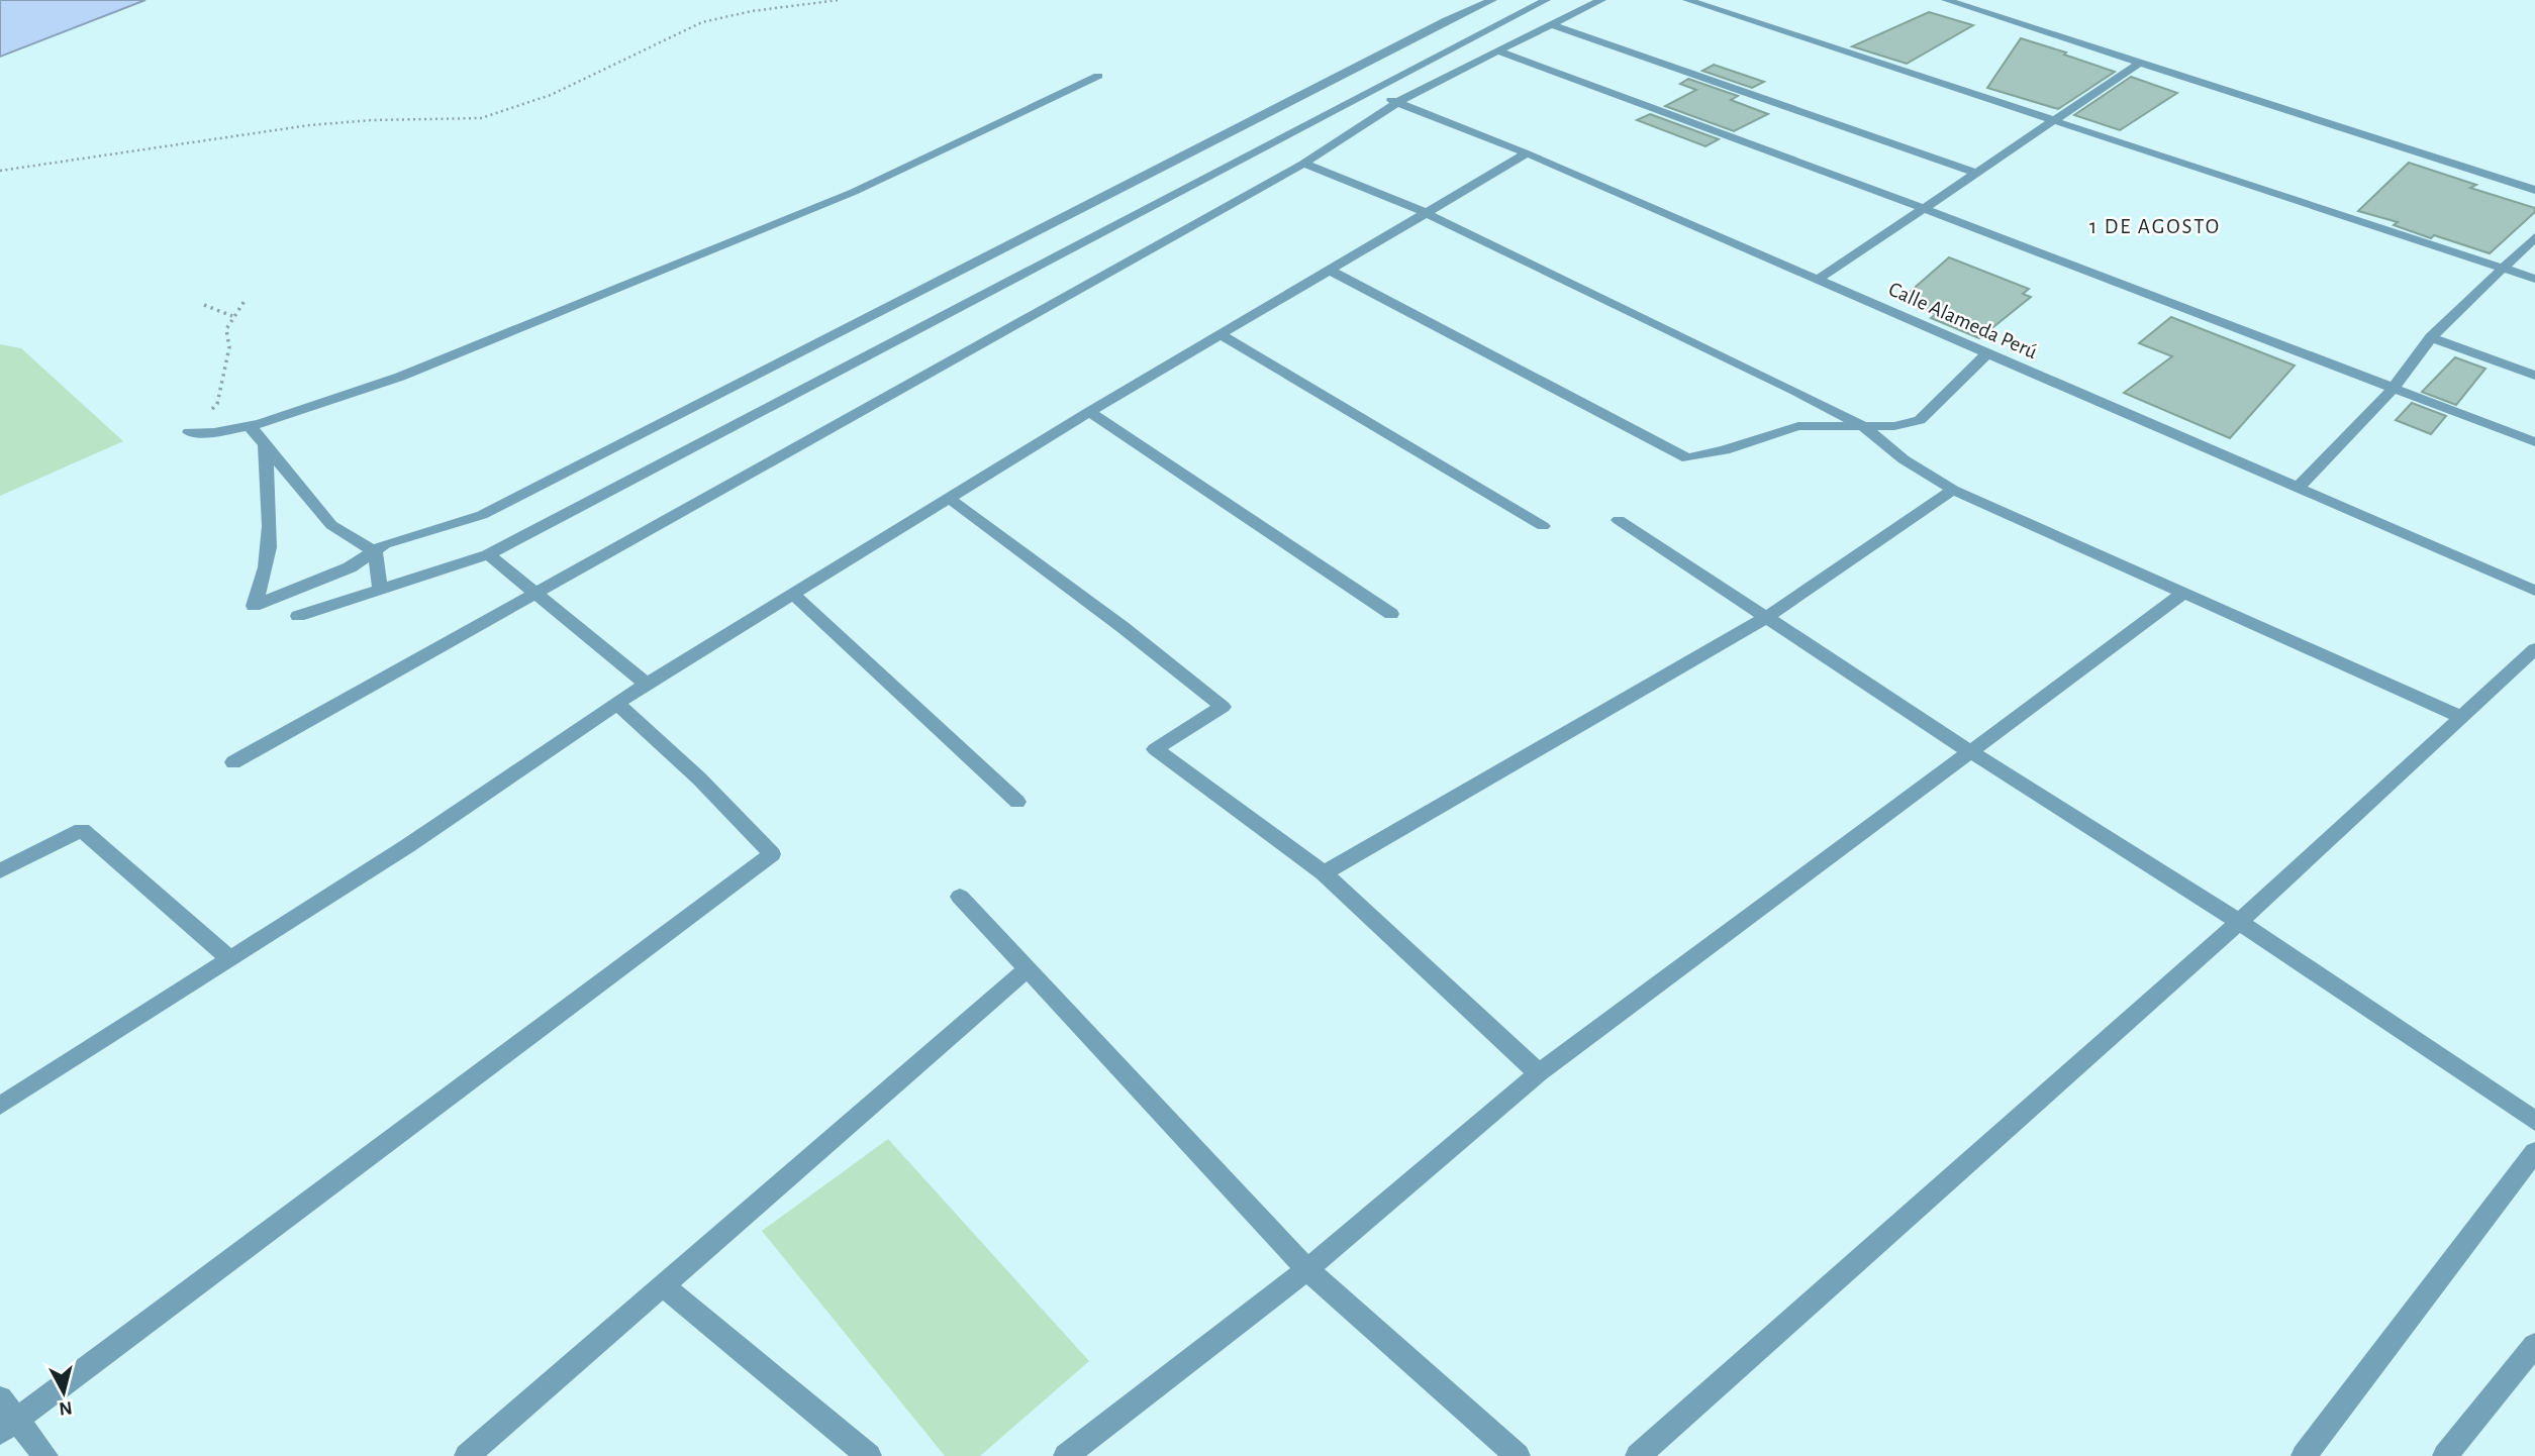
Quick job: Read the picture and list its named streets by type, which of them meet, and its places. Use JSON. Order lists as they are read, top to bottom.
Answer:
{
  "streets": {
    "street": ["Calle Alameda Perú"]
  },
  "districts": ["1 DE AGOSTO"],
  "north": "bottom"
}
